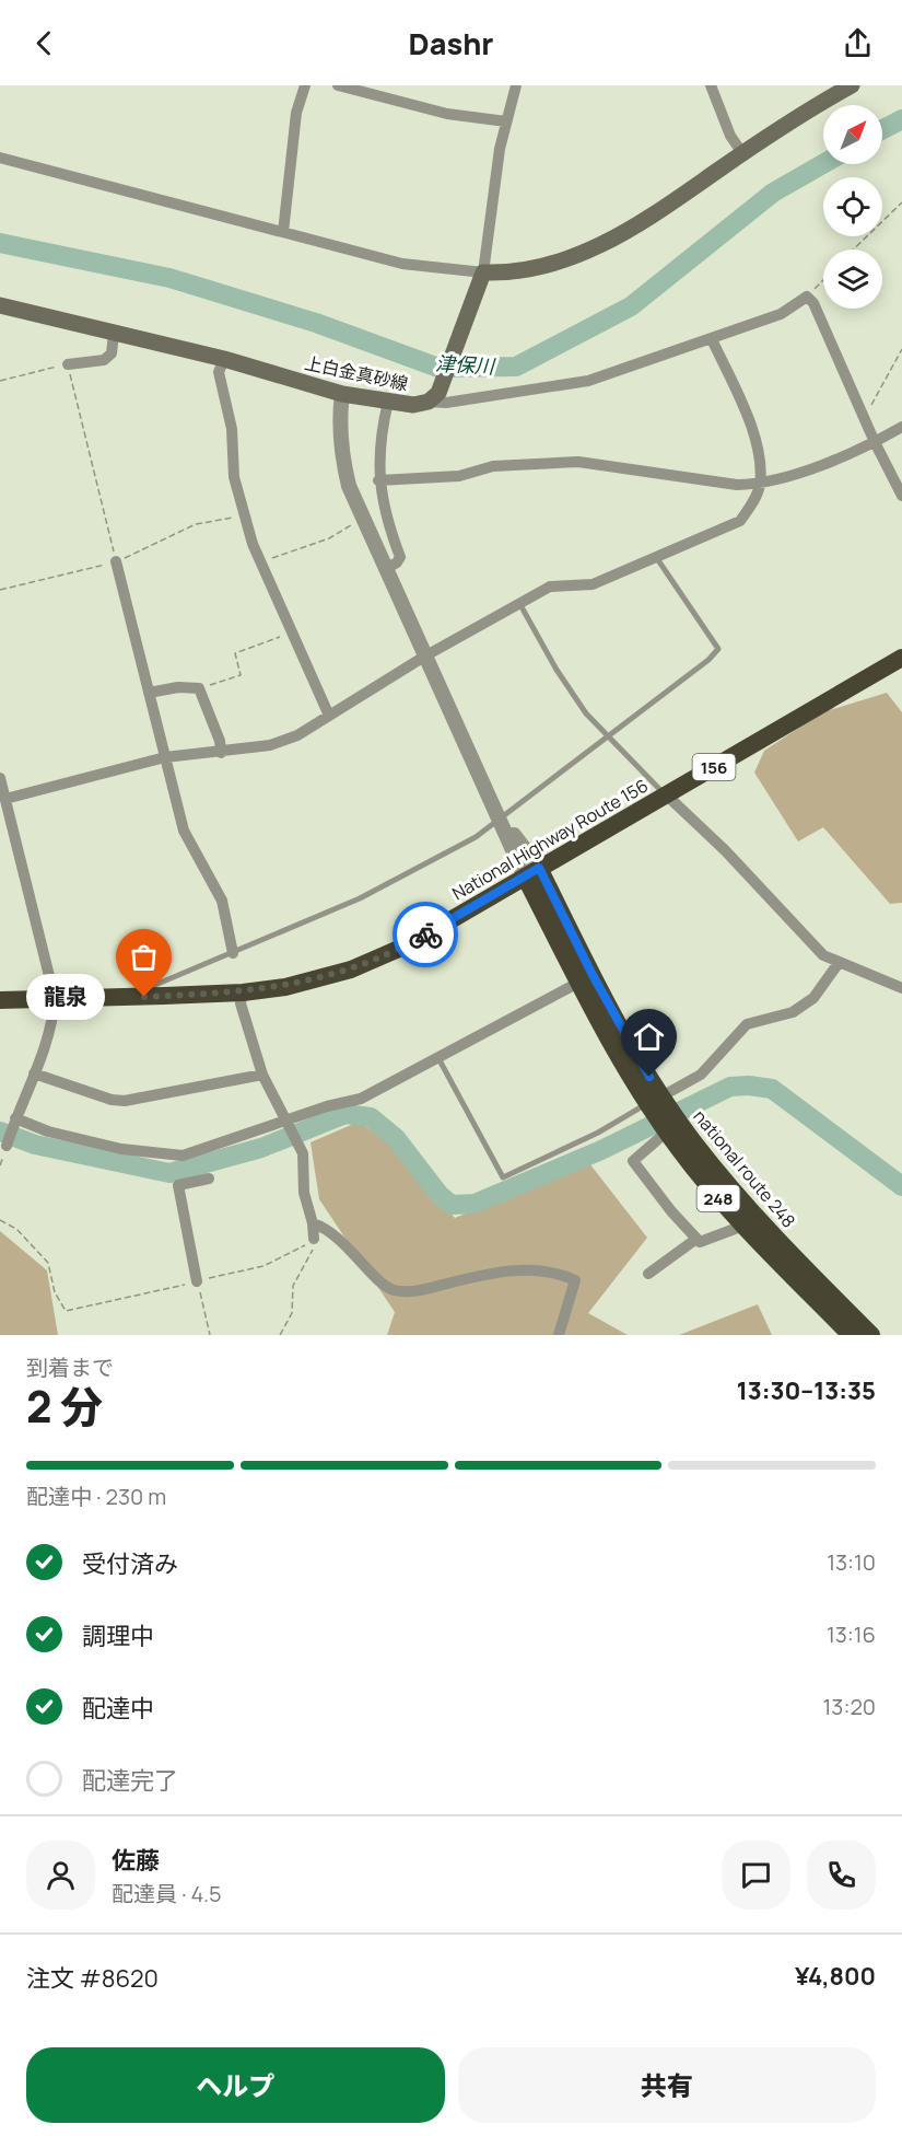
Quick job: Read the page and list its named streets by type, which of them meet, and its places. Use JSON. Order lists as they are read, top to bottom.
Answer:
{
  "streets": {
    "highway": [
      "156",
      "National Highway Route 156",
      "national route 248",
      "248"
    ],
    "main road": ["上白金真砂線"]
  },
  "crossings": [
    ["National Highway Route 156", "national route 248"]
  ],
  "water": ["津保川"],
  "places": ["龍泉"],
  "north": "top right",
  "page": {
    "header": "Dashr",
    "bubble": "龍泉",
    "heading": ["2 分", "到着まで", "13:30–13:35"],
    "panel": [
      "佐藤",
      "配達員 · 4.5",
      "注文 #8620",
      "¥4,800"
    ],
    "bar": "配達中 · 230 m",
    "list": [
      ["受付済み", "13:10"],
      ["調理中", "13:16"],
      ["配達中", "13:20"],
      "配達完了"
    ],
    "buttons": ["ヘルプ", "共有"]
  }
}
